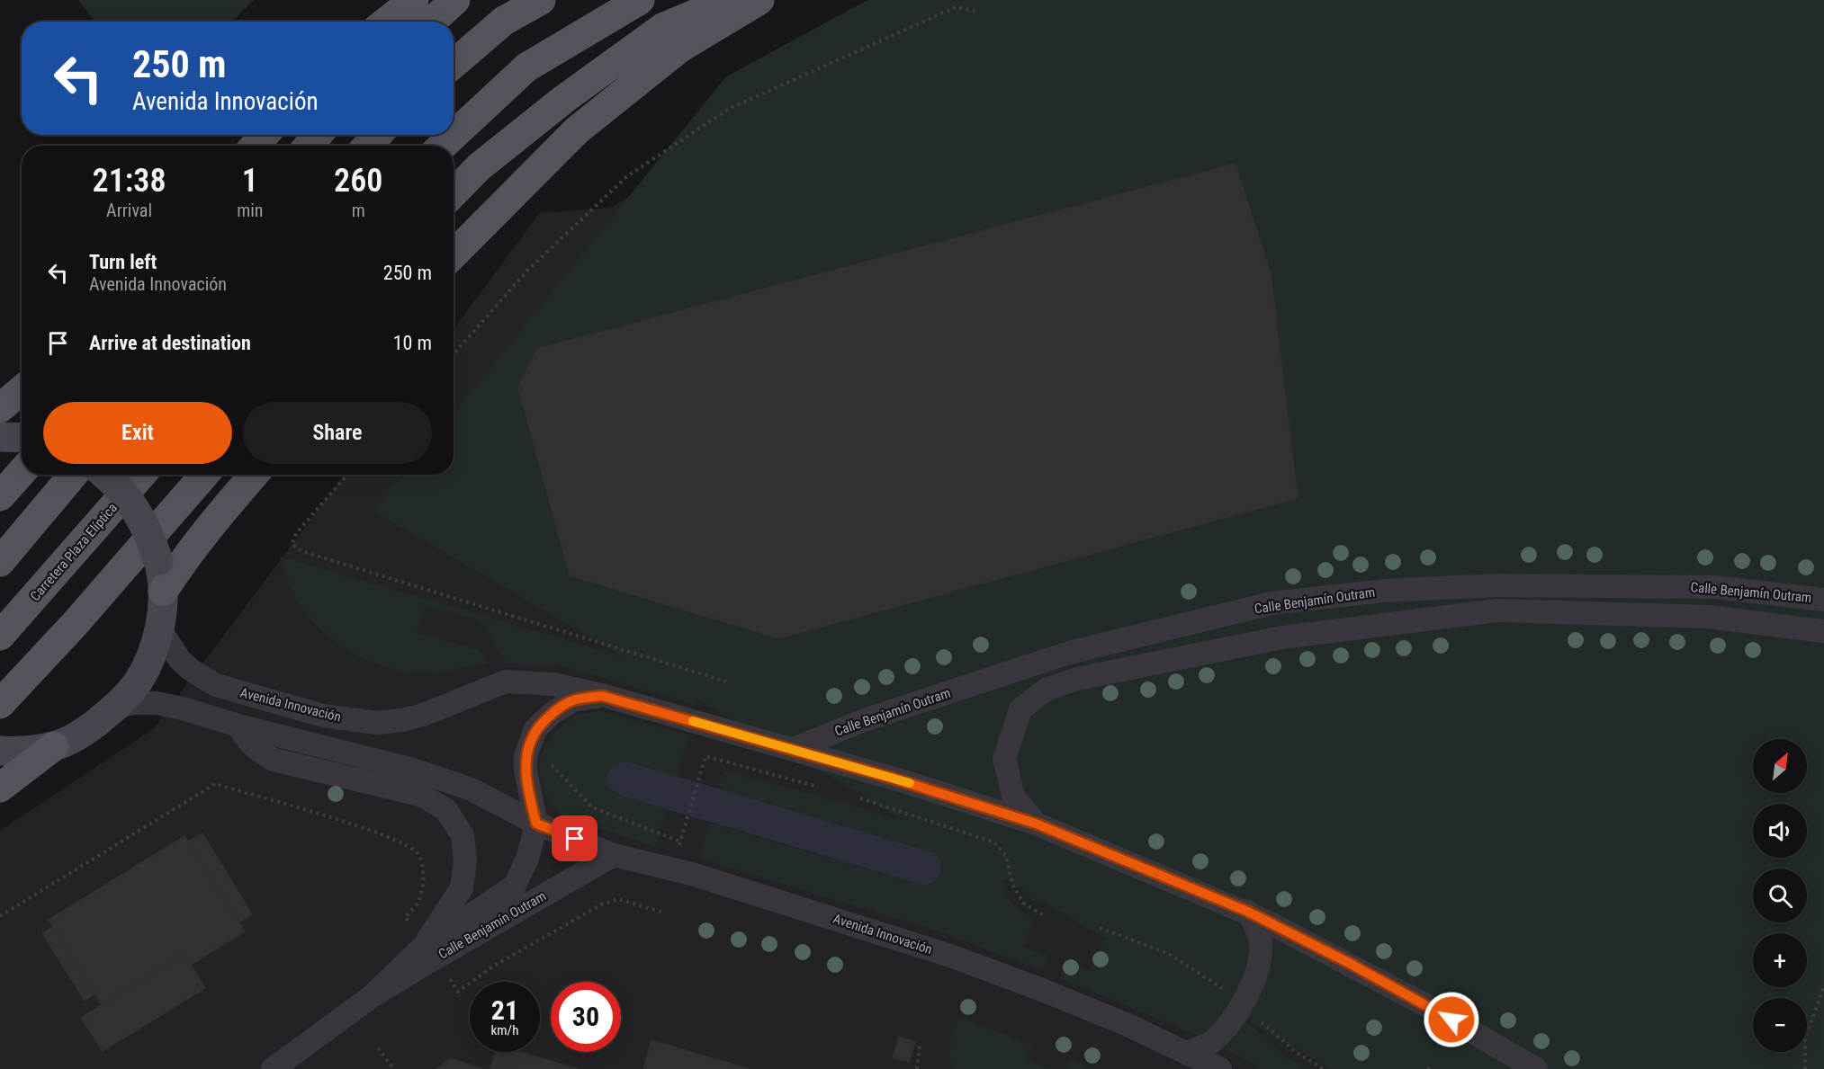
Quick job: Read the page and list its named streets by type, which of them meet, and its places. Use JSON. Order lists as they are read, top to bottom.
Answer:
{
  "streets": {
    "main road": ["Carretera Plaza Elíptica"],
    "street": ["Calle Benjamín Outram", "Avenida Innovación"]
  },
  "crossings": [
    ["Calle Benjamín Outram", "Avenida Innovación"]
  ],
  "north": "top right",
  "page": {
    "turn": ["250 m", "Avenida Innovación"],
    "eta": [
      "21:38",
      "Arrival",
      "1",
      "min",
      "260",
      "m"
    ],
    "list": [
      {
        "name": "Turn left",
        "note": "Avenida Innovación",
        "value": "250 m"
      },
      {
        "name": "Arrive at destination",
        "value": "10 m"
      }
    ],
    "buttons": ["Exit", "Share"],
    "map_buttons": ["+", "−"],
    "speed": "21 km/h",
    "limit": "30"
  }
}
